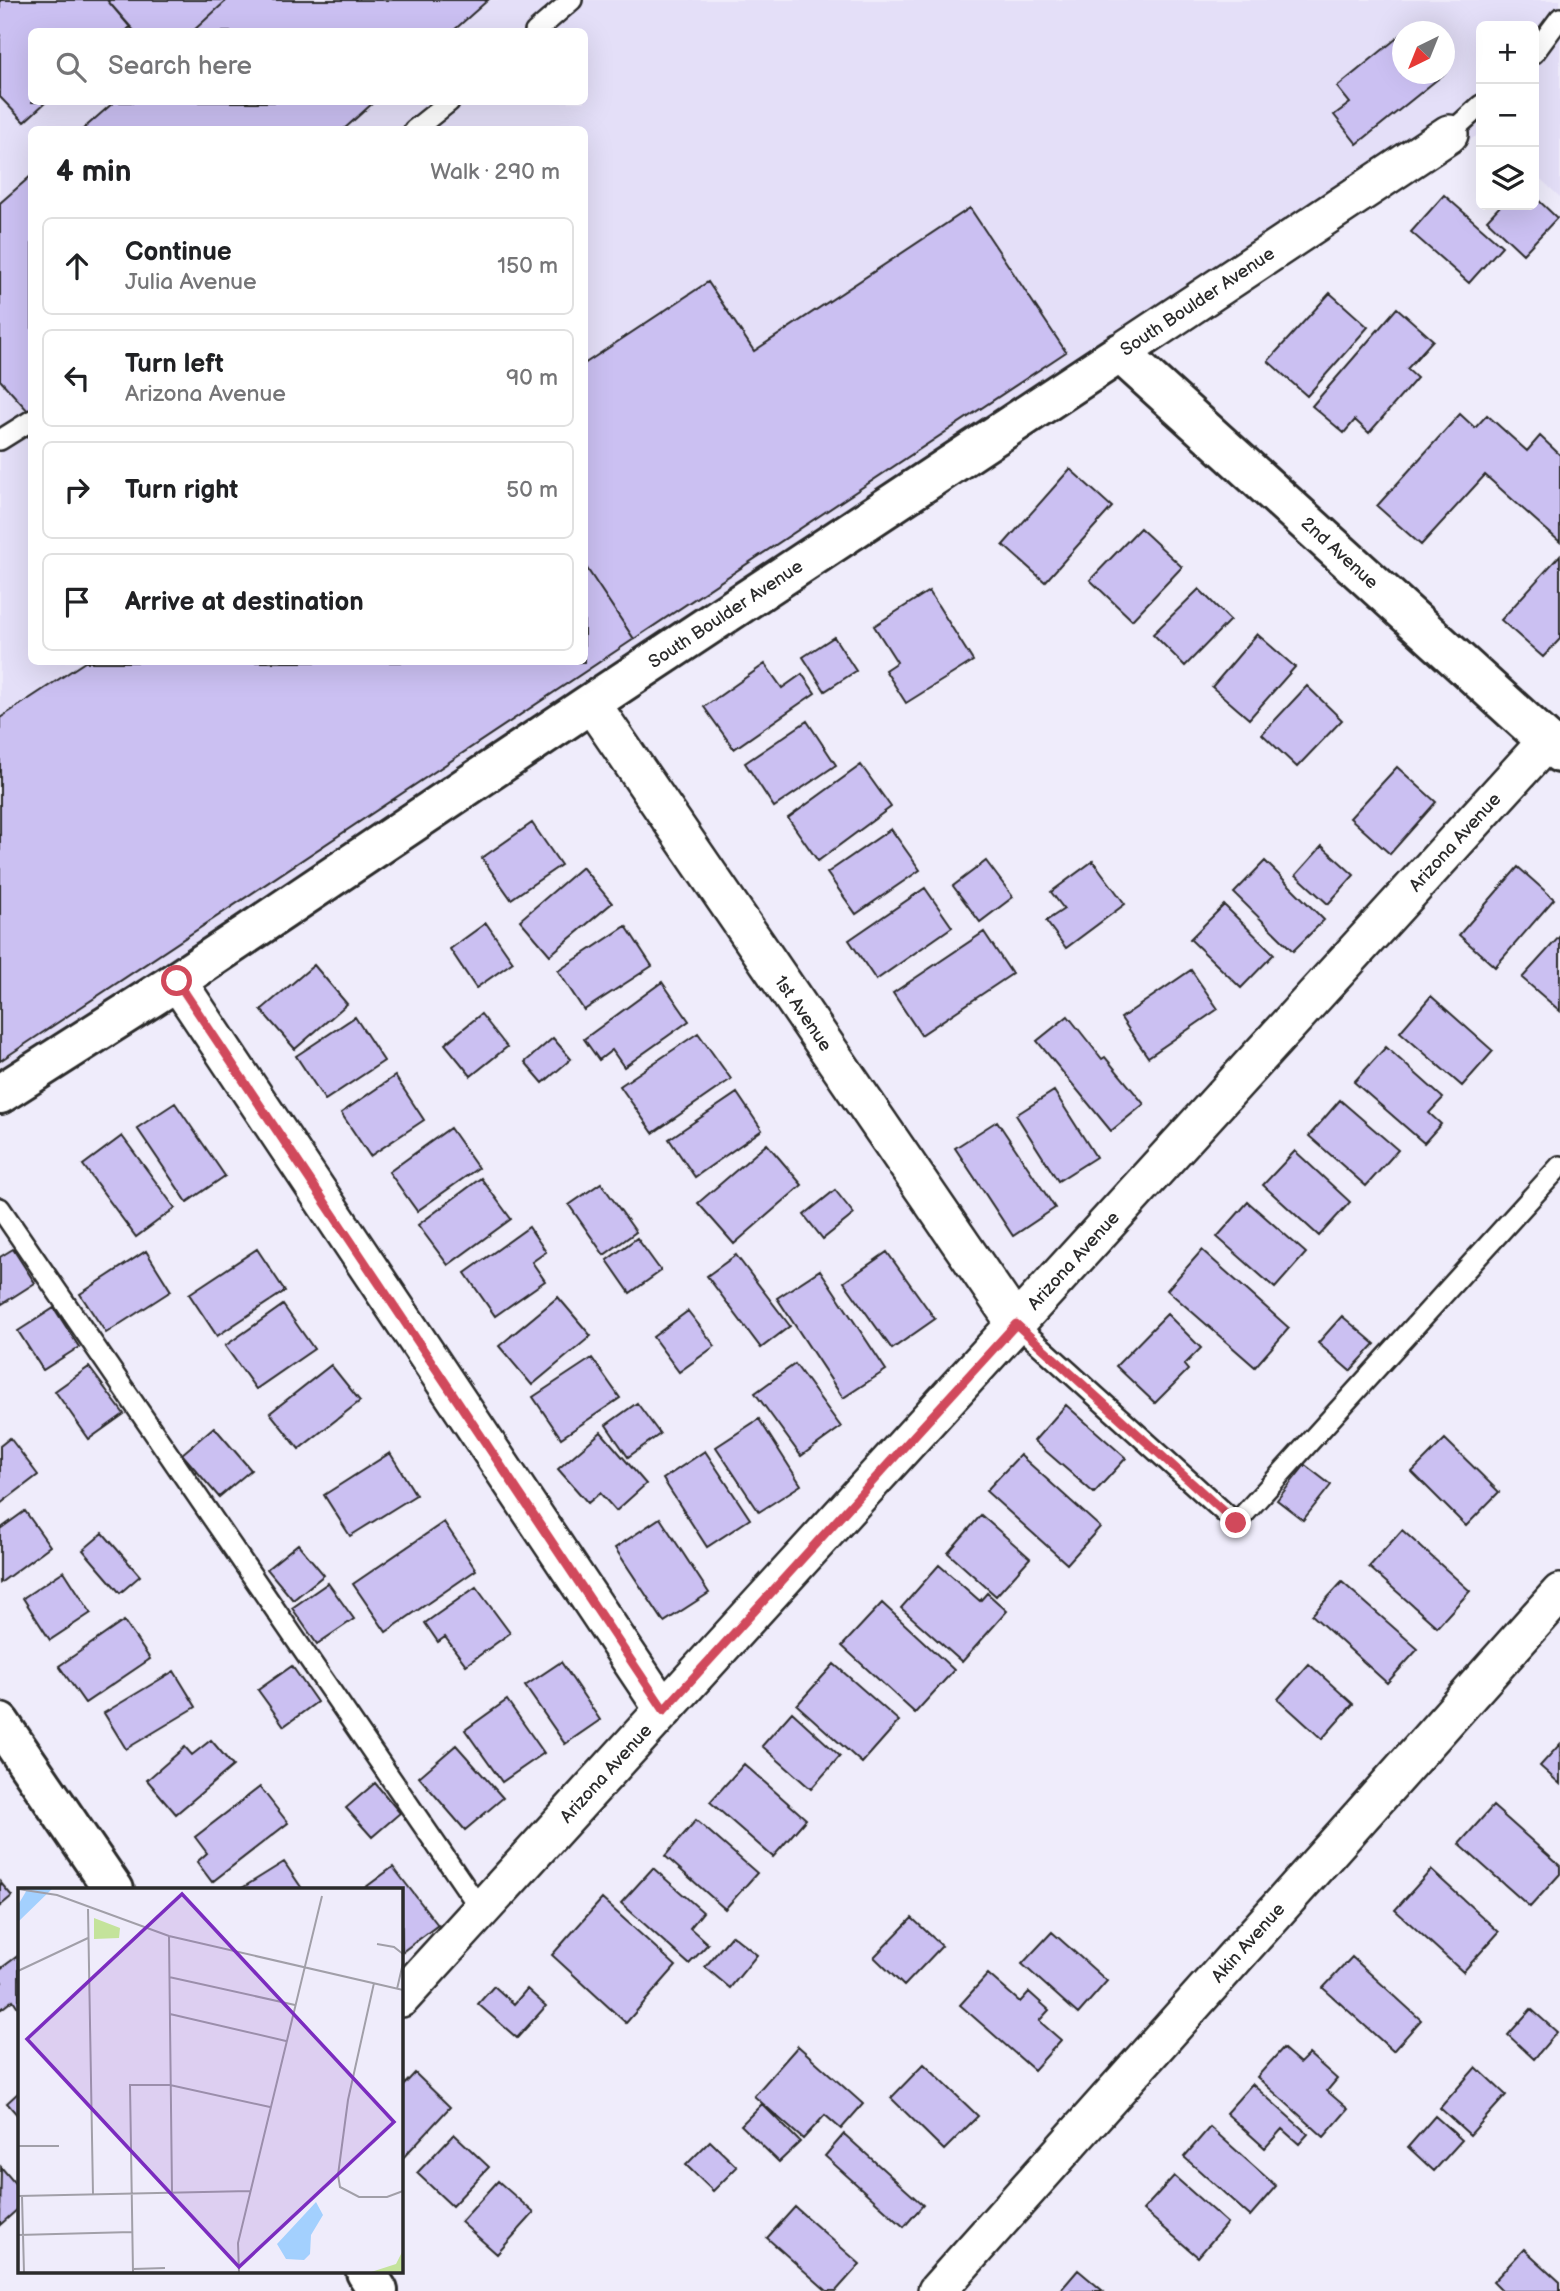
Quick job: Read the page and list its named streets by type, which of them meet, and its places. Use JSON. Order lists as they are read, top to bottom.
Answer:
{
  "streets": {
    "street": [
      "South Boulder Avenue",
      "2nd Avenue",
      "Arizona Avenue",
      "1st Avenue",
      "Akin Avenue"
    ]
  },
  "crossings": [
    ["South Boulder Avenue", "2nd Avenue"],
    ["South Boulder Avenue", "1st Avenue"],
    ["2nd Avenue", "Arizona Avenue"],
    ["Arizona Avenue", "1st Avenue"]
  ],
  "north": "bottom left",
  "page": {
    "map_buttons": ["+", "−"],
    "search": "Search here",
    "heading": ["4 min", "Walk · 290 m"],
    "list": [
      ["Continue", "Julia Avenue", "150 m"],
      ["Turn left", "Arizona Avenue", "90 m"],
      ["Turn right", "50 m"],
      "Arrive at destination"
    ]
  }
}
